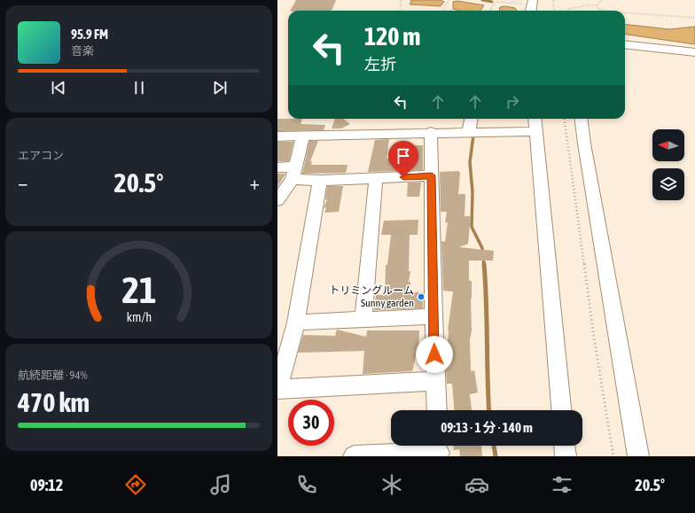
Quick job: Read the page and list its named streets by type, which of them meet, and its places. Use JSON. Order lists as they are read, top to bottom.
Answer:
{
  "places": ["トリミングルーム Sunny garden"],
  "north": "left",
  "page": {
    "turn": ["120 m", "左折"],
    "song": ["95.9 FM", "音楽"],
    "tile": [
      "エアコン",
      ["航続距離 · 94%", "470 km"]
    ],
    "heat": ["−", "20.5°", "+"],
    "limit": "30",
    "trip": "09:13 · 1 分 · 140 m",
    "tabs": ["09:12", "20.5°"],
    "gauge": ["21", "km/h"]
  }
}
